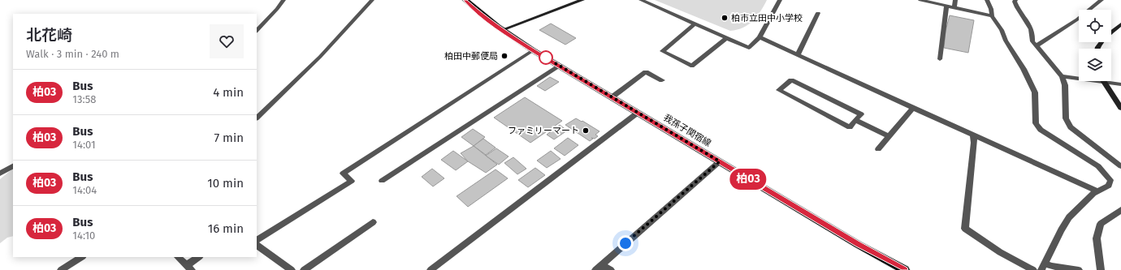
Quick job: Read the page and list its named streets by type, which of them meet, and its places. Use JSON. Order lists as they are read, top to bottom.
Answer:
{
  "streets": {
    "main road": ["我孫子関宿線"]
  },
  "places": ["柏市立田中小学校", "柏田中郵便局", "ファミリーマート"],
  "lines": ["bus line 柏03"],
  "page": {
    "on_map": "柏03",
    "heading": ["北花崎", "Walk · 3 min · 240 m"],
    "list": [
      {
        "mark": "柏03",
        "name": "Bus",
        "note": "13:58",
        "value": "4 min"
      },
      {
        "mark": "柏03",
        "name": "Bus",
        "note": "14:01",
        "value": "7 min"
      },
      {
        "mark": "柏03",
        "name": "Bus",
        "note": "14:04",
        "value": "10 min"
      },
      {
        "mark": "柏03",
        "name": "Bus",
        "note": "14:10",
        "value": "16 min"
      }
    ]
  }
}
